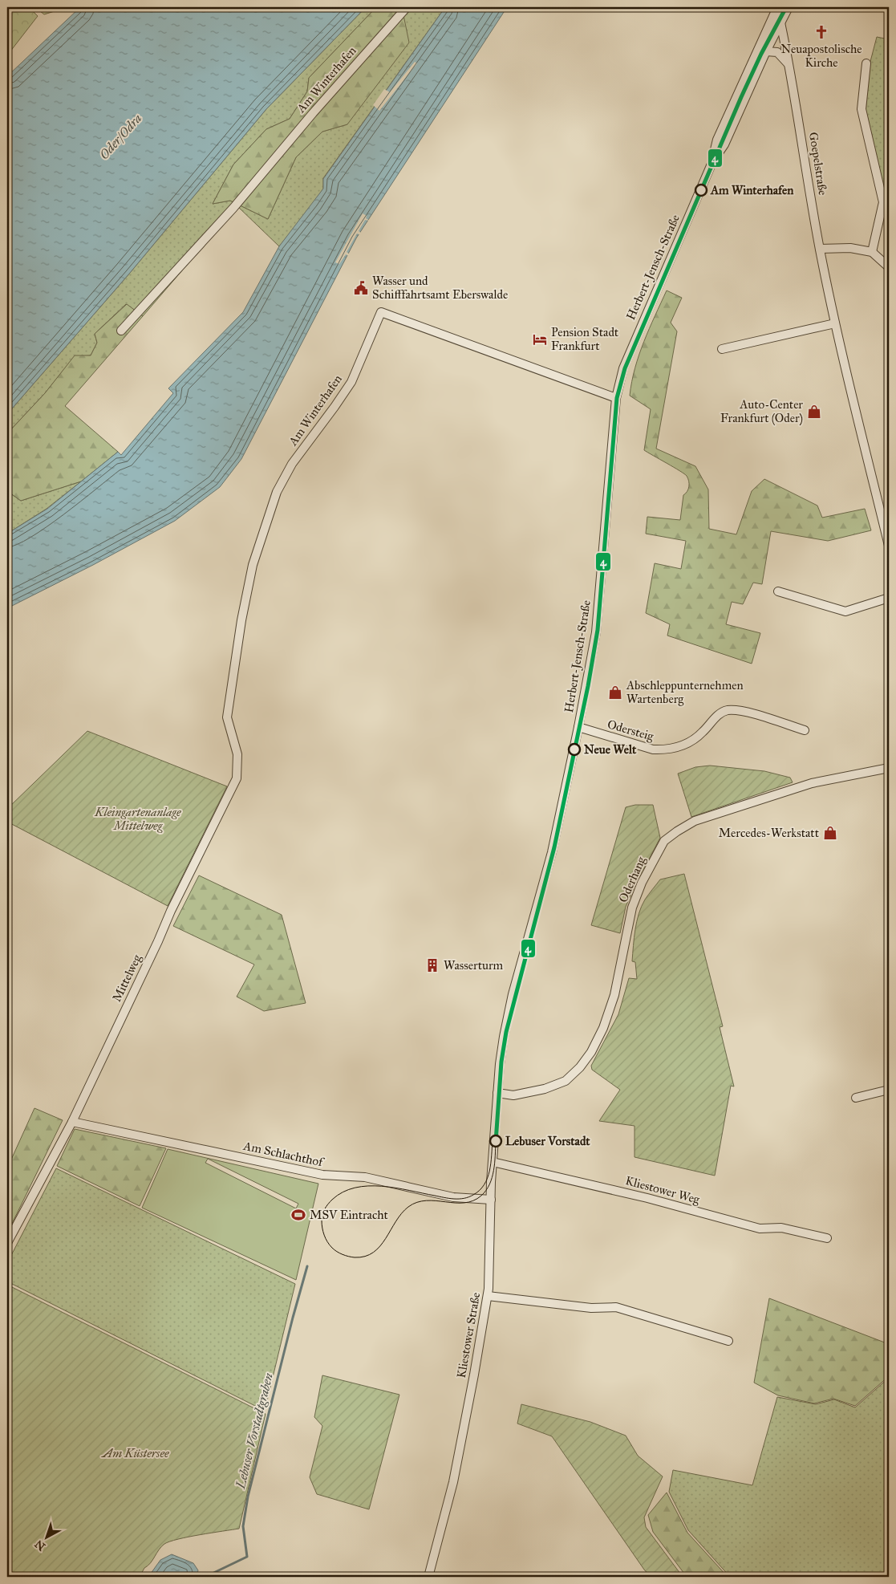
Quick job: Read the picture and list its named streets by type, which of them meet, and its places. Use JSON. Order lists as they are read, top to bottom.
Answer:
{
  "streets": {
    "street": [
      "Am Winterhafen",
      "Goepelstraße",
      "Herbert-Jensch-Straße",
      "Odersteig",
      "Oderhang",
      "Mittelweg",
      "Am Schlachthof",
      "Kliestower Weg",
      "Kliestower Straße"
    ]
  },
  "crossings": [
    ["Am Winterhafen", "Herbert-Jensch-Straße"],
    ["Am Winterhafen", "Mittelweg"],
    ["Goepelstraße", "Herbert-Jensch-Straße"],
    ["Herbert-Jensch-Straße", "Odersteig"],
    ["Herbert-Jensch-Straße", "Oderhang"],
    ["Herbert-Jensch-Straße", "Kliestower Straße"],
    ["Oderhang", "Kliestower Straße"],
    ["Mittelweg", "Am Schlachthof"],
    ["Am Schlachthof", "Kliestower Straße"],
    ["Kliestower Weg", "Kliestower Straße"]
  ],
  "water": ["Oder/Odra", "Lebuser Vorstadtgraben"],
  "parks": ["Kleingartenanlage Mittelweg", "Am Küstersee"],
  "places": {
    "church": ["Neuapostolische Kirche"],
    "other": ["Am Winterhafen", "Neue Welt", "Lebuser Vorstadt"],
    "public building": ["Wasser und Schifffahrtsamt Eberswalde"],
    "hotel": ["Pension Stadt Frankfurt"],
    "shop": ["Auto-Center Frankfurt (Oder)", "Abschleppunternehmen Wartenberg", "Mercedes-Werkstatt"],
    "building": ["Wasserturm"],
    "sports": ["MSV Eintracht"]
  },
  "lines": ["transit line 4"],
  "north": "bottom left"
}
